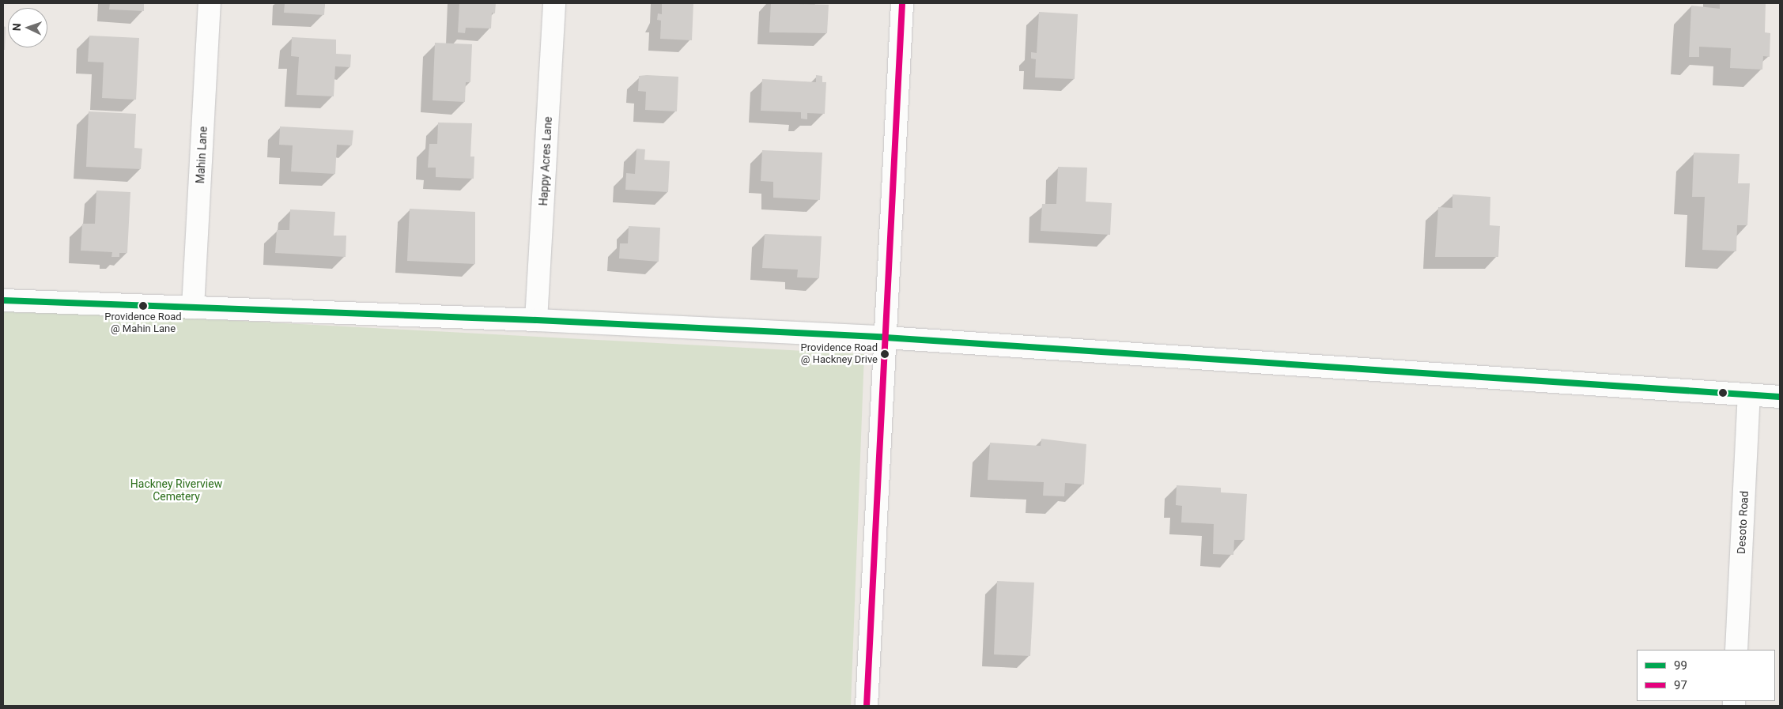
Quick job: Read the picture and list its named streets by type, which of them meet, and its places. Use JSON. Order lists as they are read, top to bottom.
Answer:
{
  "streets": {
    "street": ["Mahin Lane", "Happy Acres Lane", "Desoto Road"]
  },
  "parks": ["Hackney Riverview Cemetery"],
  "places": ["Providence Road @ Mahin Lane", "Providence Road @ Hackney Drive"],
  "lines": ["transit line 97", "transit line 99"],
  "legend": ["99", "97"],
  "north": "left"
}
